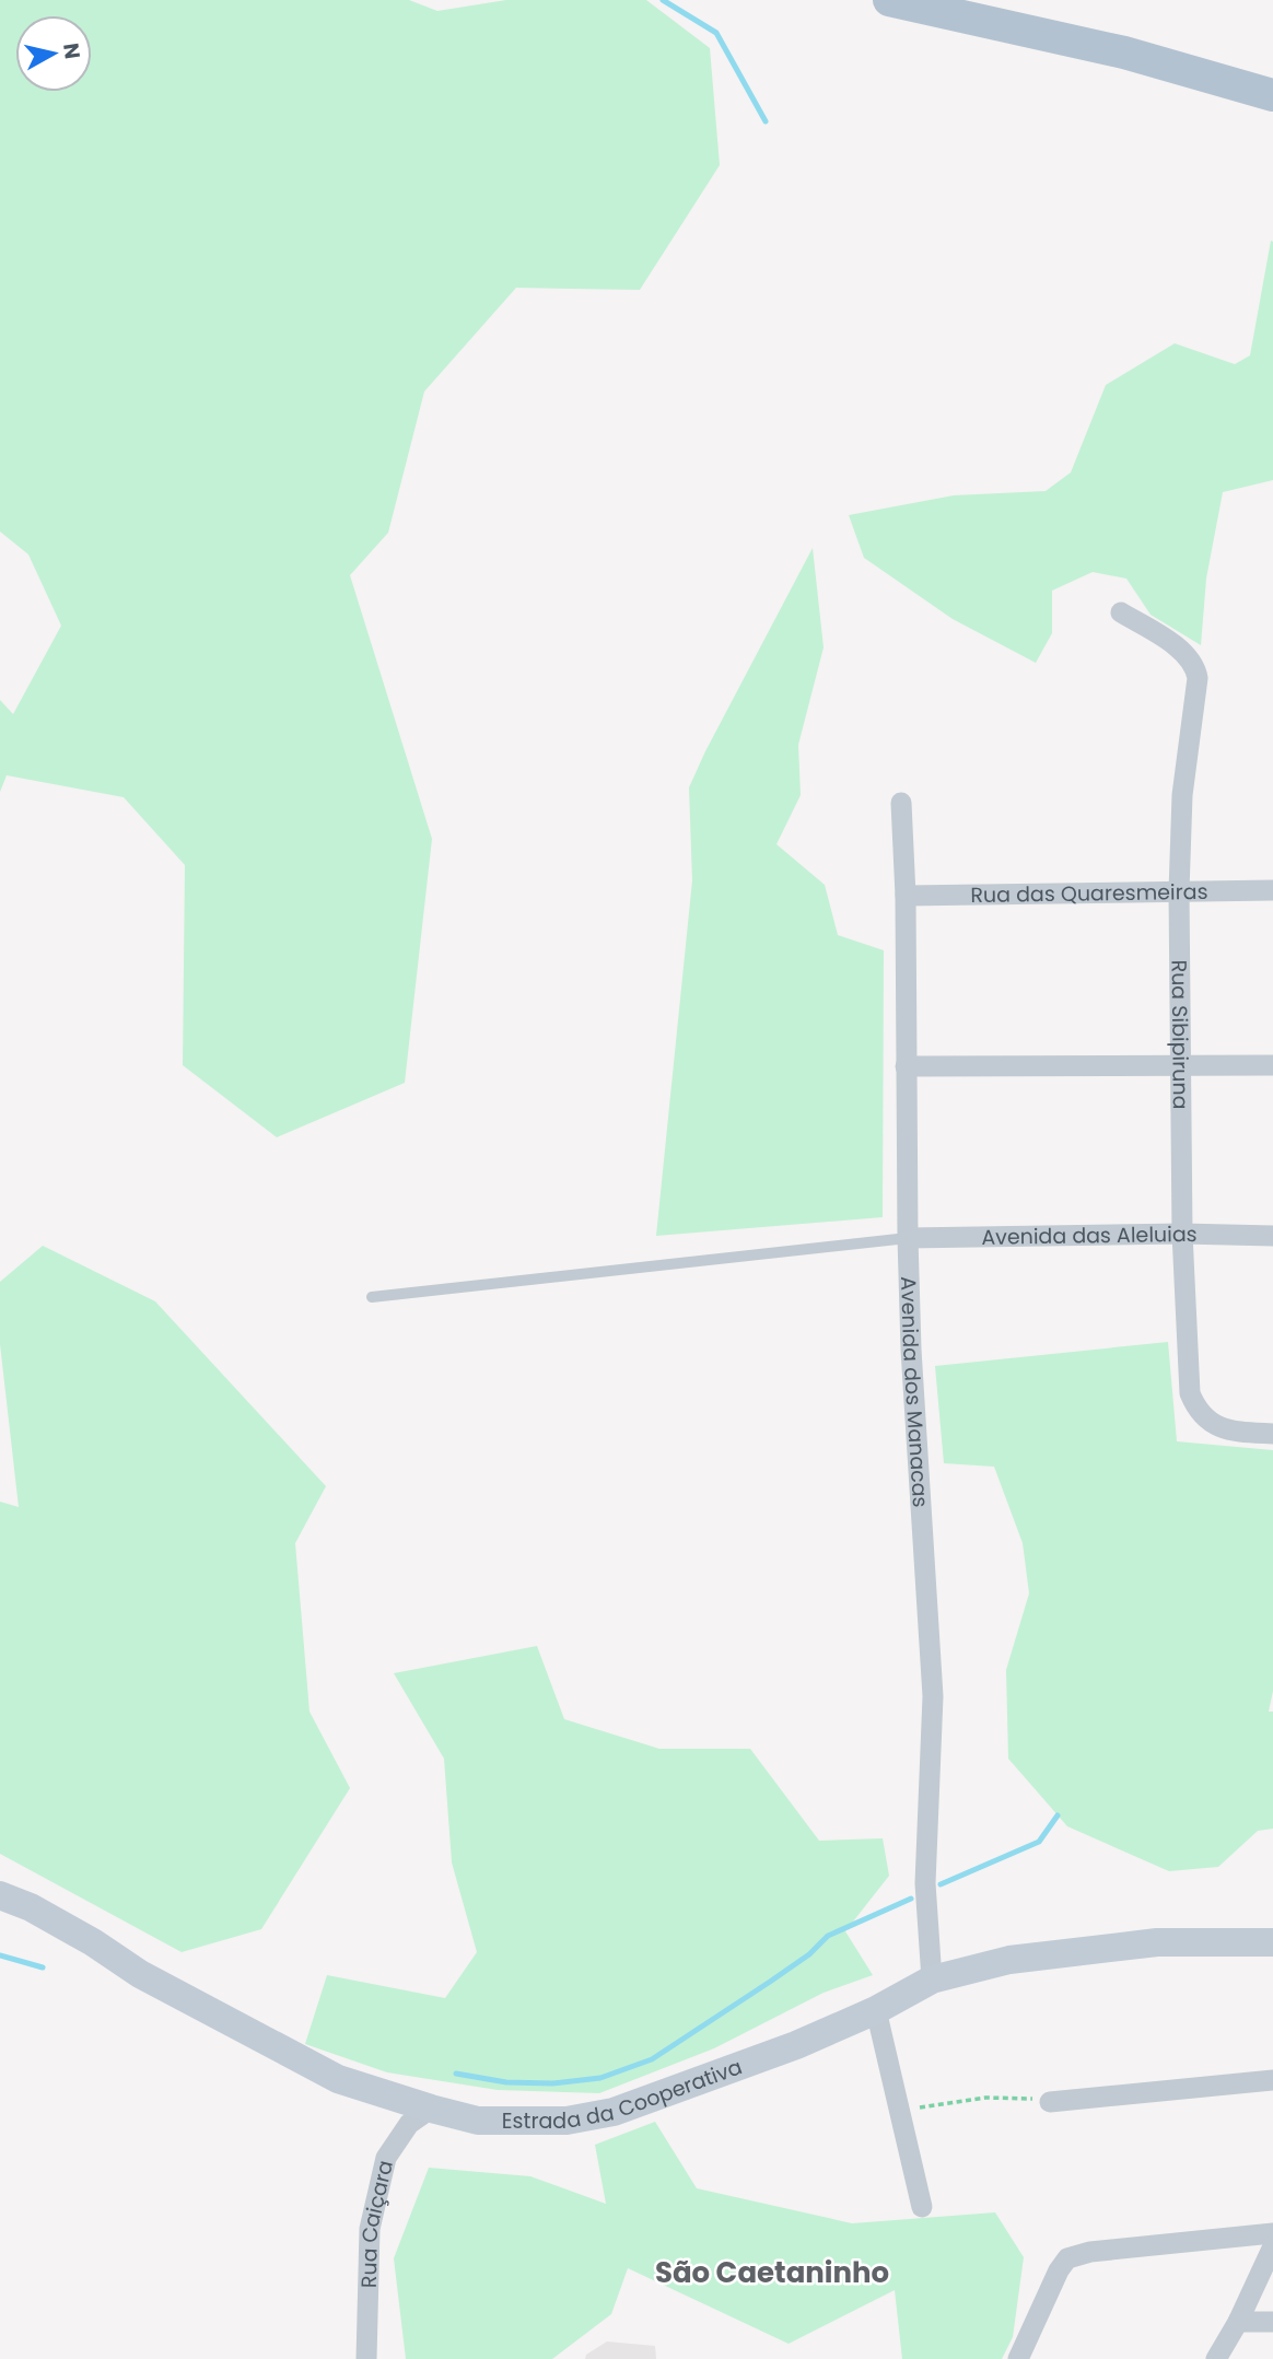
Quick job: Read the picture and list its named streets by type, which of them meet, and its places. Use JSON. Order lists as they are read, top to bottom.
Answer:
{
  "streets": {
    "main road": ["Estrada da Cooperativa"],
    "street": [
      "Rua das Quaresmeiras",
      "Rua Sibipiruna",
      "Avenida das Aleluias",
      "Avenida dos Manacas",
      "Rua Caiçara"
    ]
  },
  "crossings": [
    ["Rua das Quaresmeiras", "Rua Sibipiruna"],
    ["Rua das Quaresmeiras", "Avenida dos Manacas"],
    ["Rua Sibipiruna", "Avenida das Aleluias"],
    ["Avenida das Aleluias", "Avenida dos Manacas"],
    ["Avenida dos Manacas", "Estrada da Cooperativa"],
    ["Estrada da Cooperativa", "Rua Caiçara"]
  ],
  "districts": ["São Caetaninho"],
  "north": "right"
}
